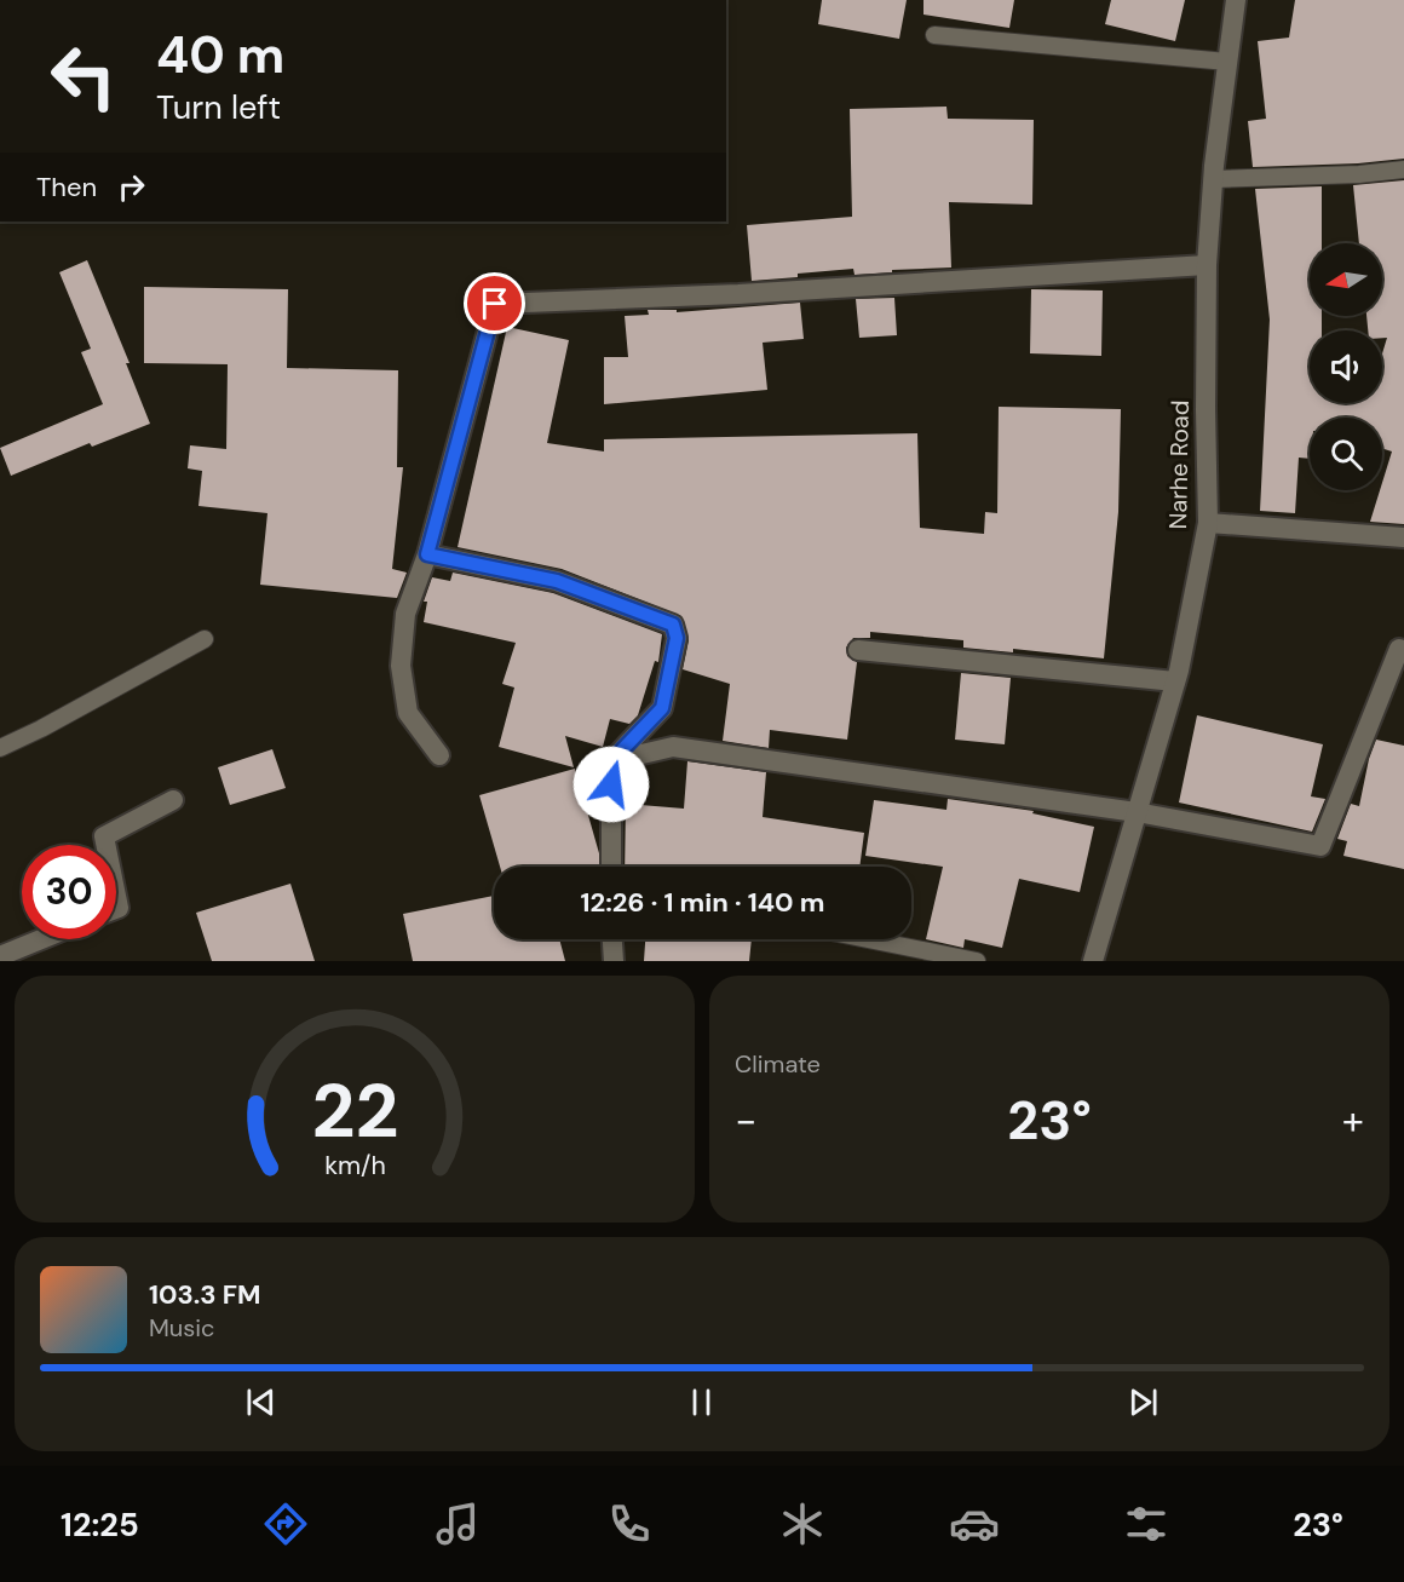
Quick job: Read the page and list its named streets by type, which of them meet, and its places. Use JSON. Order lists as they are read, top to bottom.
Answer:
{
  "streets": {
    "street": ["Narhe Road"]
  },
  "north": "left",
  "page": {
    "turn": ["40 m", "Turn left"],
    "then": "Then",
    "limit": "30",
    "trip": "12:26 · 1 min · 140 m",
    "tile": "Climate",
    "heat": ["−", "23°", "+"],
    "song": ["103.3 FM", "Music"],
    "tabs": ["12:25", "23°"],
    "gauge": ["22", "km/h"]
  }
}
